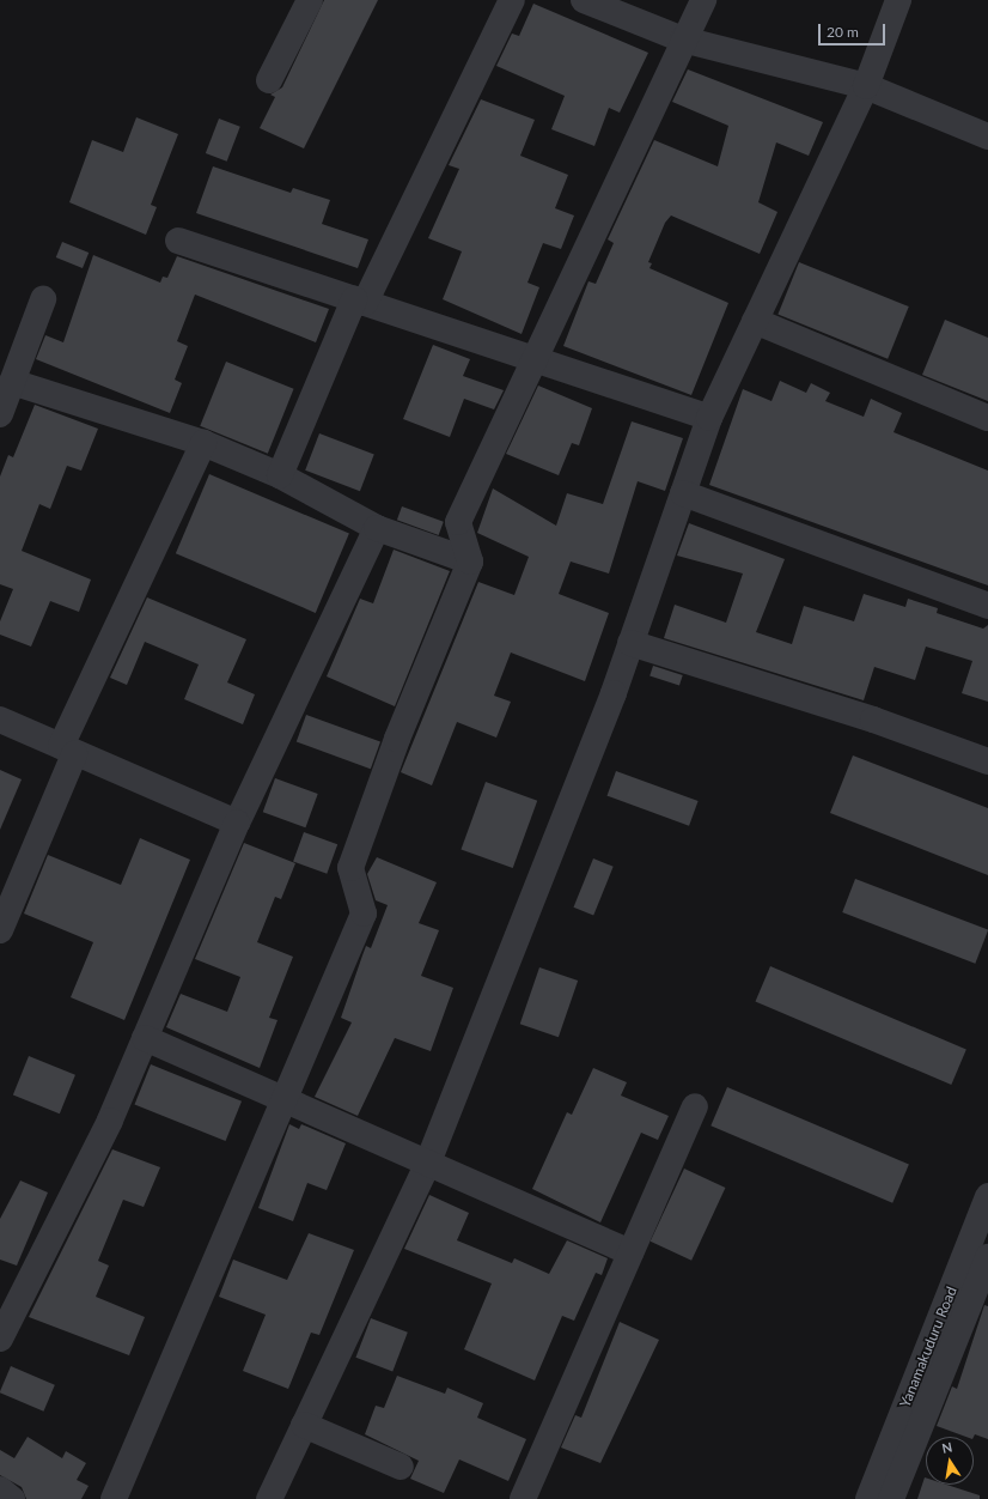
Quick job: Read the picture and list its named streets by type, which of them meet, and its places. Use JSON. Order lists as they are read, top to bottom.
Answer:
{
  "streets": {
    "street": ["Yanamakuduru Road"]
  },
  "scale_bar": "20 m",
  "north": "top"
}
